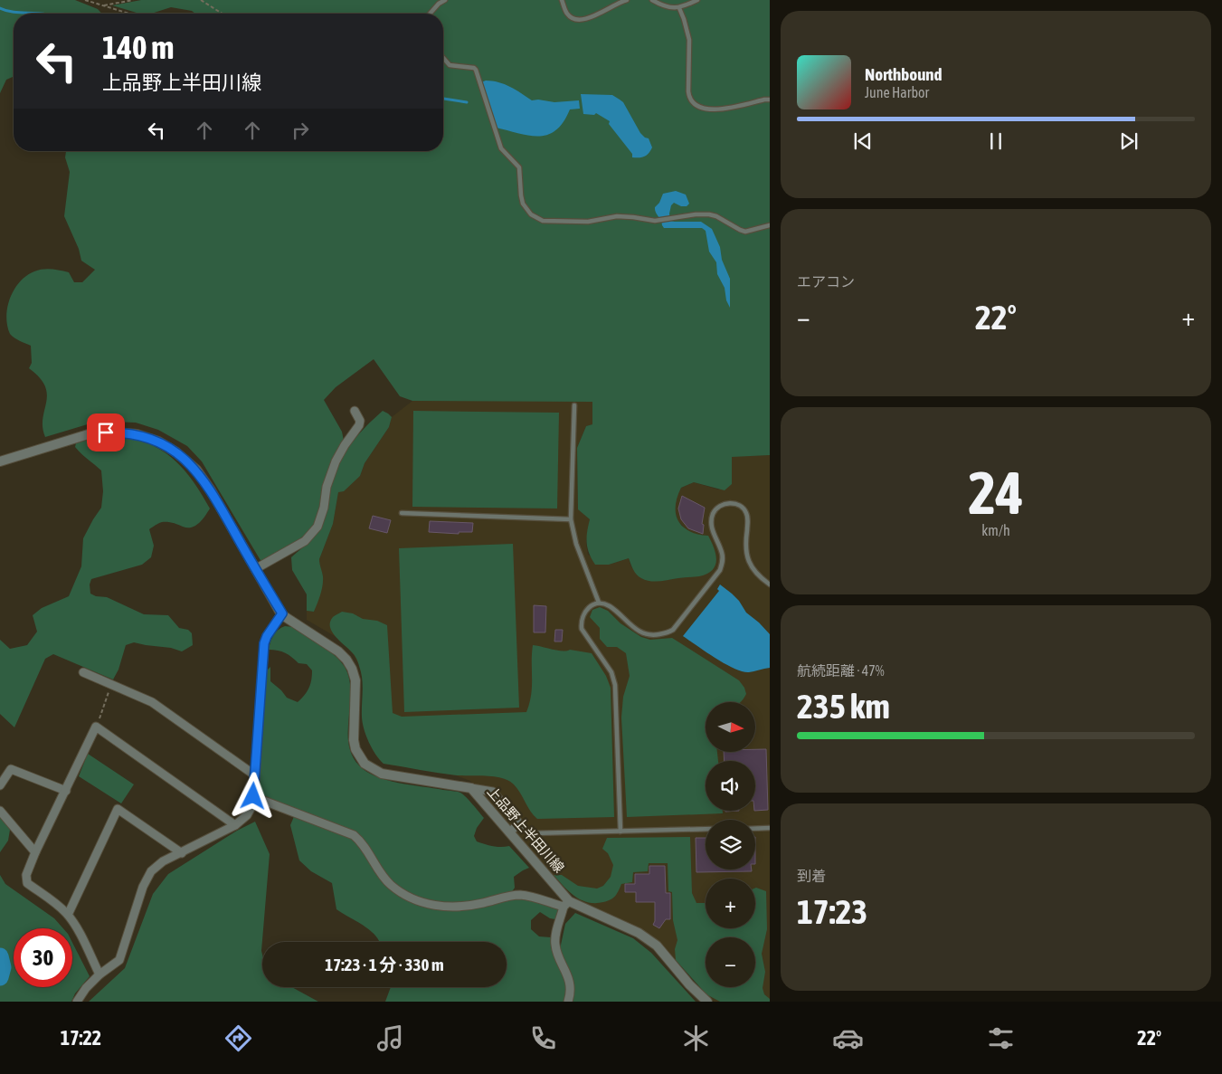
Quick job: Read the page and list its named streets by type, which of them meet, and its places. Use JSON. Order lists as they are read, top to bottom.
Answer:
{
  "streets": {
    "street": ["上品野上半田川線"]
  },
  "north": "right",
  "page": {
    "turn": ["140 m", "上品野上半田川線"],
    "song": ["Northbound", "June Harbor"],
    "tile": [
      "エアコン",
      ["24", "km/h"],
      ["航続距離 · 47%", "235 km"],
      ["到着", "17:23"]
    ],
    "heat": ["−", "22°", "+"],
    "map_buttons": ["+", "−"],
    "limit": "30",
    "trip": "17:23 · 1 分 · 330 m",
    "tabs": ["17:22", "22°"]
  }
}
